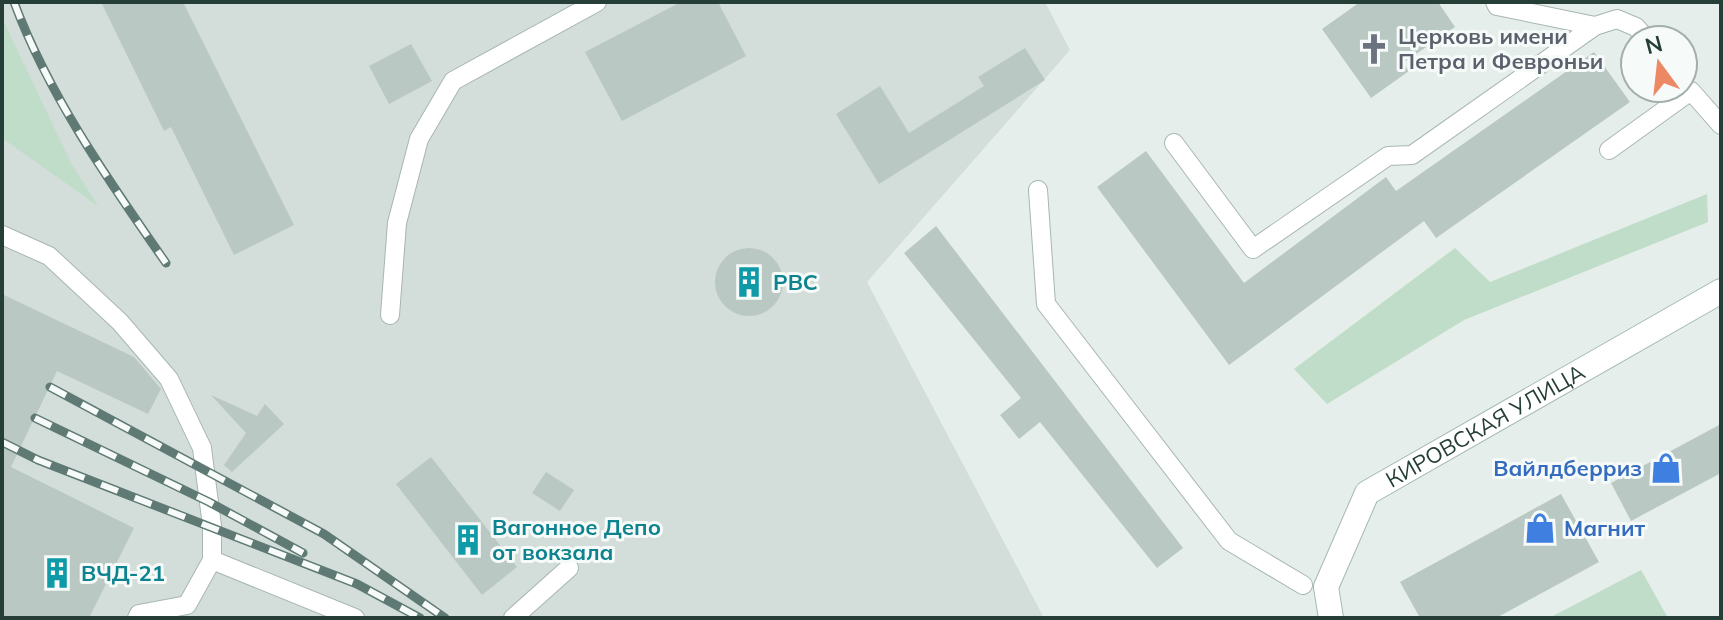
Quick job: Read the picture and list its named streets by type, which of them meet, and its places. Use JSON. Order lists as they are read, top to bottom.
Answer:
{
  "streets": {
    "main road": ["КИРОВСКАЯ УЛИЦА"]
  },
  "places": {
    "church": ["Церковь имени Петра и Февроньи"],
    "building": ["РВС", "Вагонное Депо от вокзала", "ВЧД-21"],
    "shop": ["Вайлдберриз", "Магнит"]
  },
  "north": "top"
}
